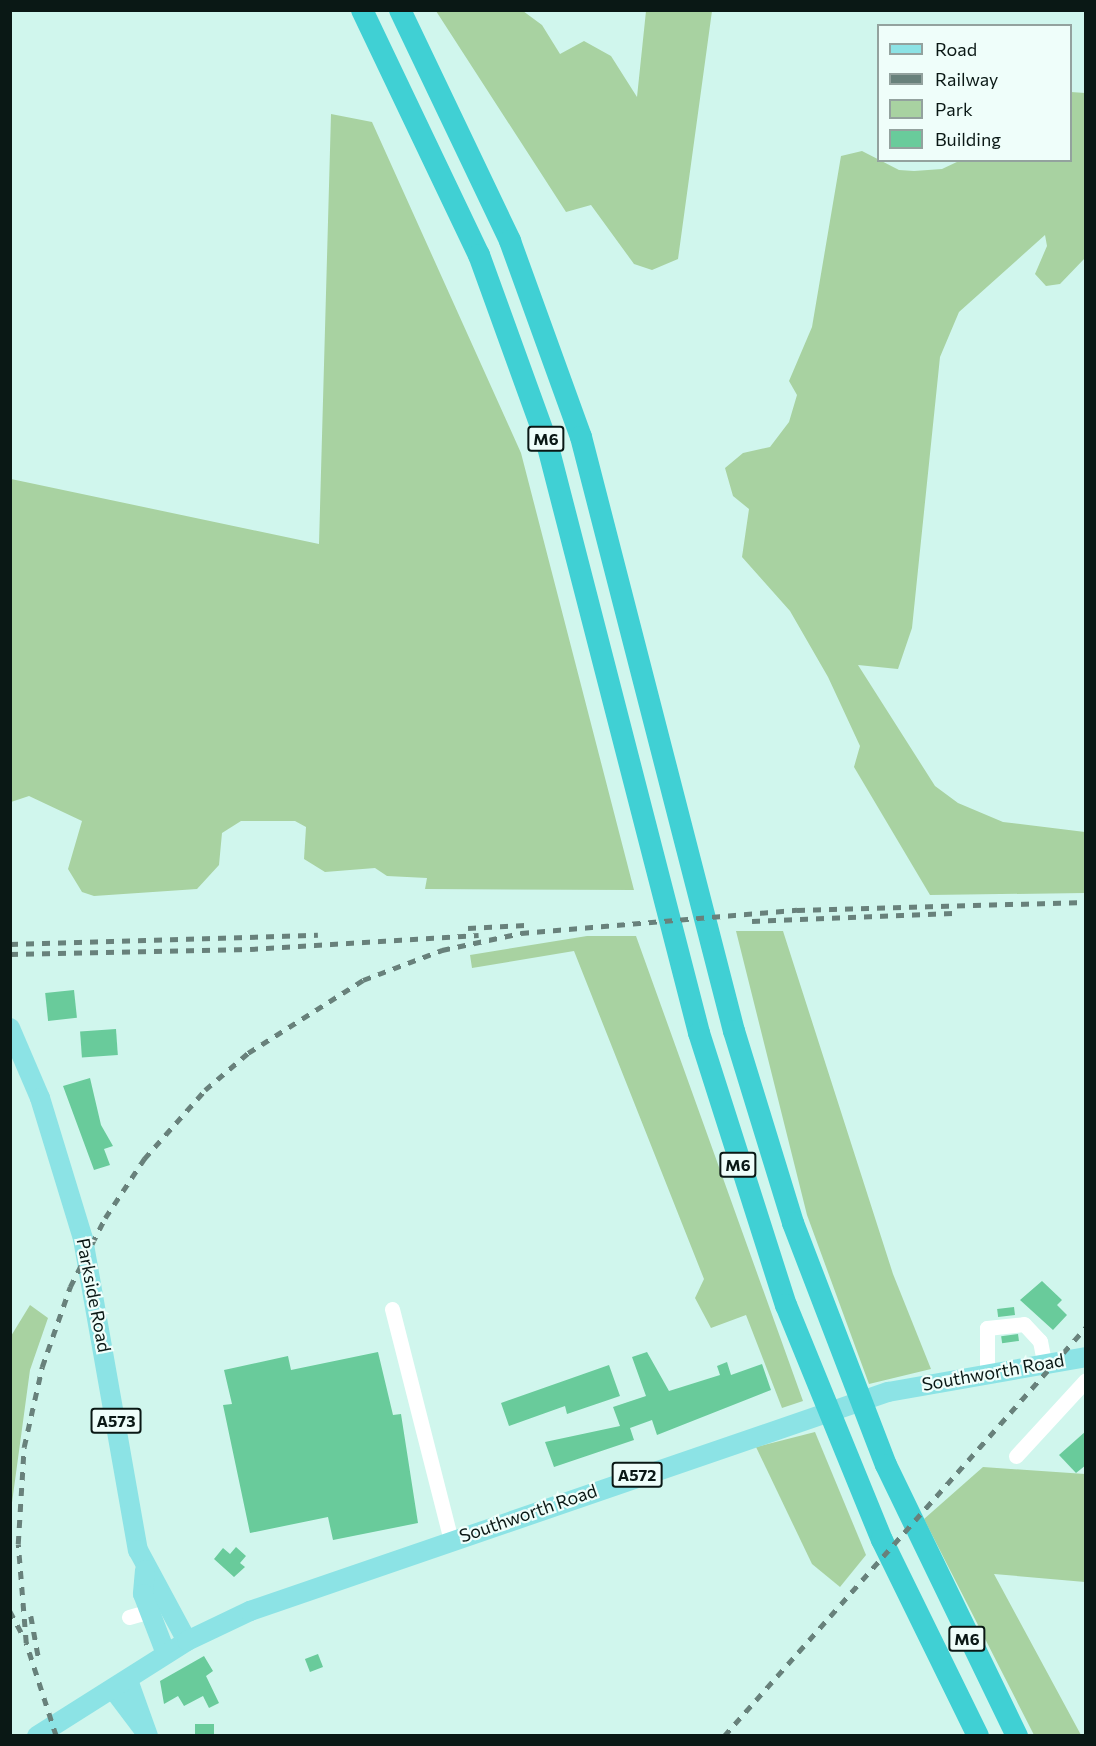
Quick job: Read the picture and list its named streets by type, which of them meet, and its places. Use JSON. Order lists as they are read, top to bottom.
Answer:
{
  "streets": {
    "highway": ["M6"],
    "main road": [
      "Parkside Road",
      "Southworth Road",
      "A573",
      "A572"
    ]
  },
  "crossings": [
    ["Parkside Road", "Southworth Road"],
    ["Southworth Road", "A572"]
  ],
  "legend": [
    "Road",
    "Railway",
    "Park",
    "Building"
  ]
}
